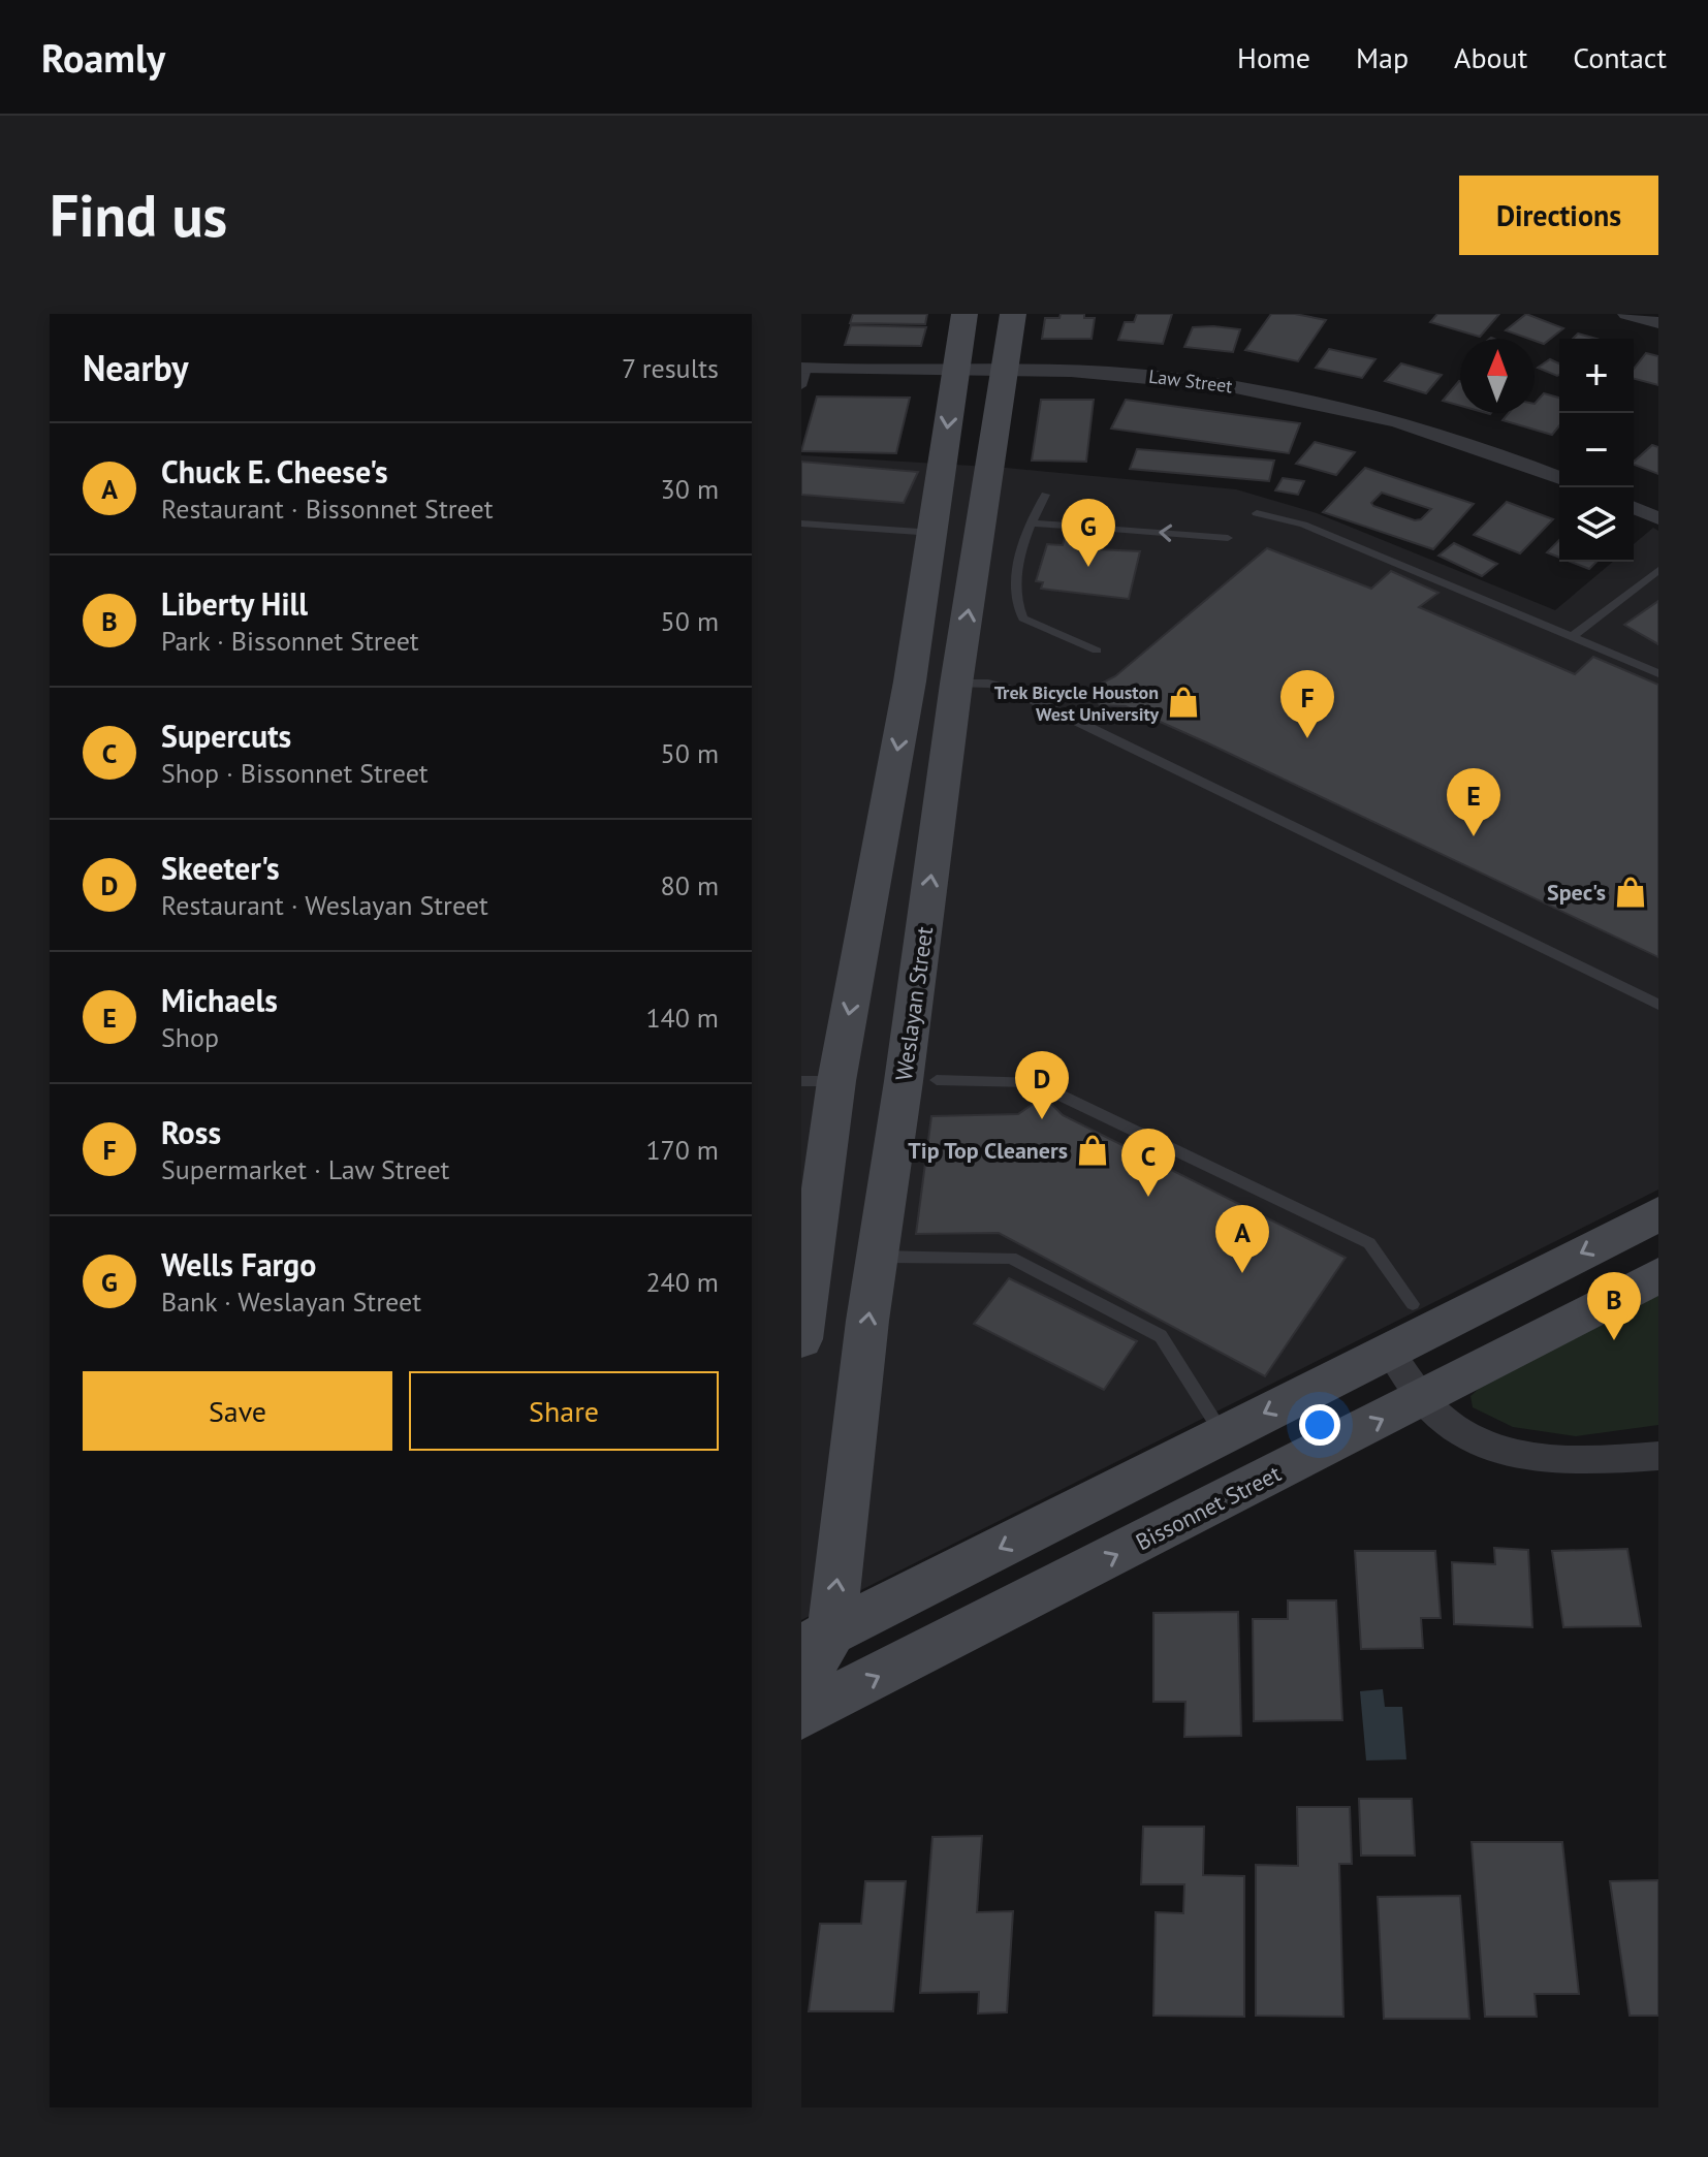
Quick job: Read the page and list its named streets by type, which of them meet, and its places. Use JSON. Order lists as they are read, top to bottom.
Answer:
{
  "streets": {
    "main road": ["Weslayan Street", "Bissonnet Street"],
    "street": ["Law Street"]
  },
  "crossings": [
    ["Law Street", "Weslayan Street"]
  ],
  "places": {
    "shop": ["Trek Bicycle Houston West University", "Spec's", "Tip Top Cleaners"]
  },
  "north": "top",
  "page": {
    "header": "Roamly",
    "nav": [
      "Home",
      "Map",
      "About",
      "Contact"
    ],
    "buttons": [
      "Directions",
      ["Save", "Share"]
    ],
    "title": "Find us",
    "heading": ["Nearby", "7 results"],
    "map_buttons": ["+", "−"],
    "list": [
      {
        "mark": "A",
        "name": "Chuck E. Cheese's",
        "note": "Restaurant · Bissonnet Street",
        "value": "30 m"
      },
      {
        "mark": "B",
        "name": "Liberty Hill",
        "note": "Park · Bissonnet Street",
        "value": "50 m"
      },
      {
        "mark": "C",
        "name": "Supercuts",
        "note": "Shop · Bissonnet Street",
        "value": "50 m"
      },
      {
        "mark": "D",
        "name": "Skeeter's",
        "note": "Restaurant · Weslayan Street",
        "value": "80 m"
      },
      {
        "mark": "E",
        "name": "Michaels",
        "note": "Shop",
        "value": "140 m"
      },
      {
        "mark": "F",
        "name": "Ross",
        "note": "Supermarket · Law Street",
        "value": "170 m"
      },
      {
        "mark": "G",
        "name": "Wells Fargo",
        "note": "Bank · Weslayan Street",
        "value": "240 m"
      }
    ],
    "pins": [
      "G",
      "F",
      "E",
      "D",
      "C",
      "A",
      "B"
    ]
  }
}
